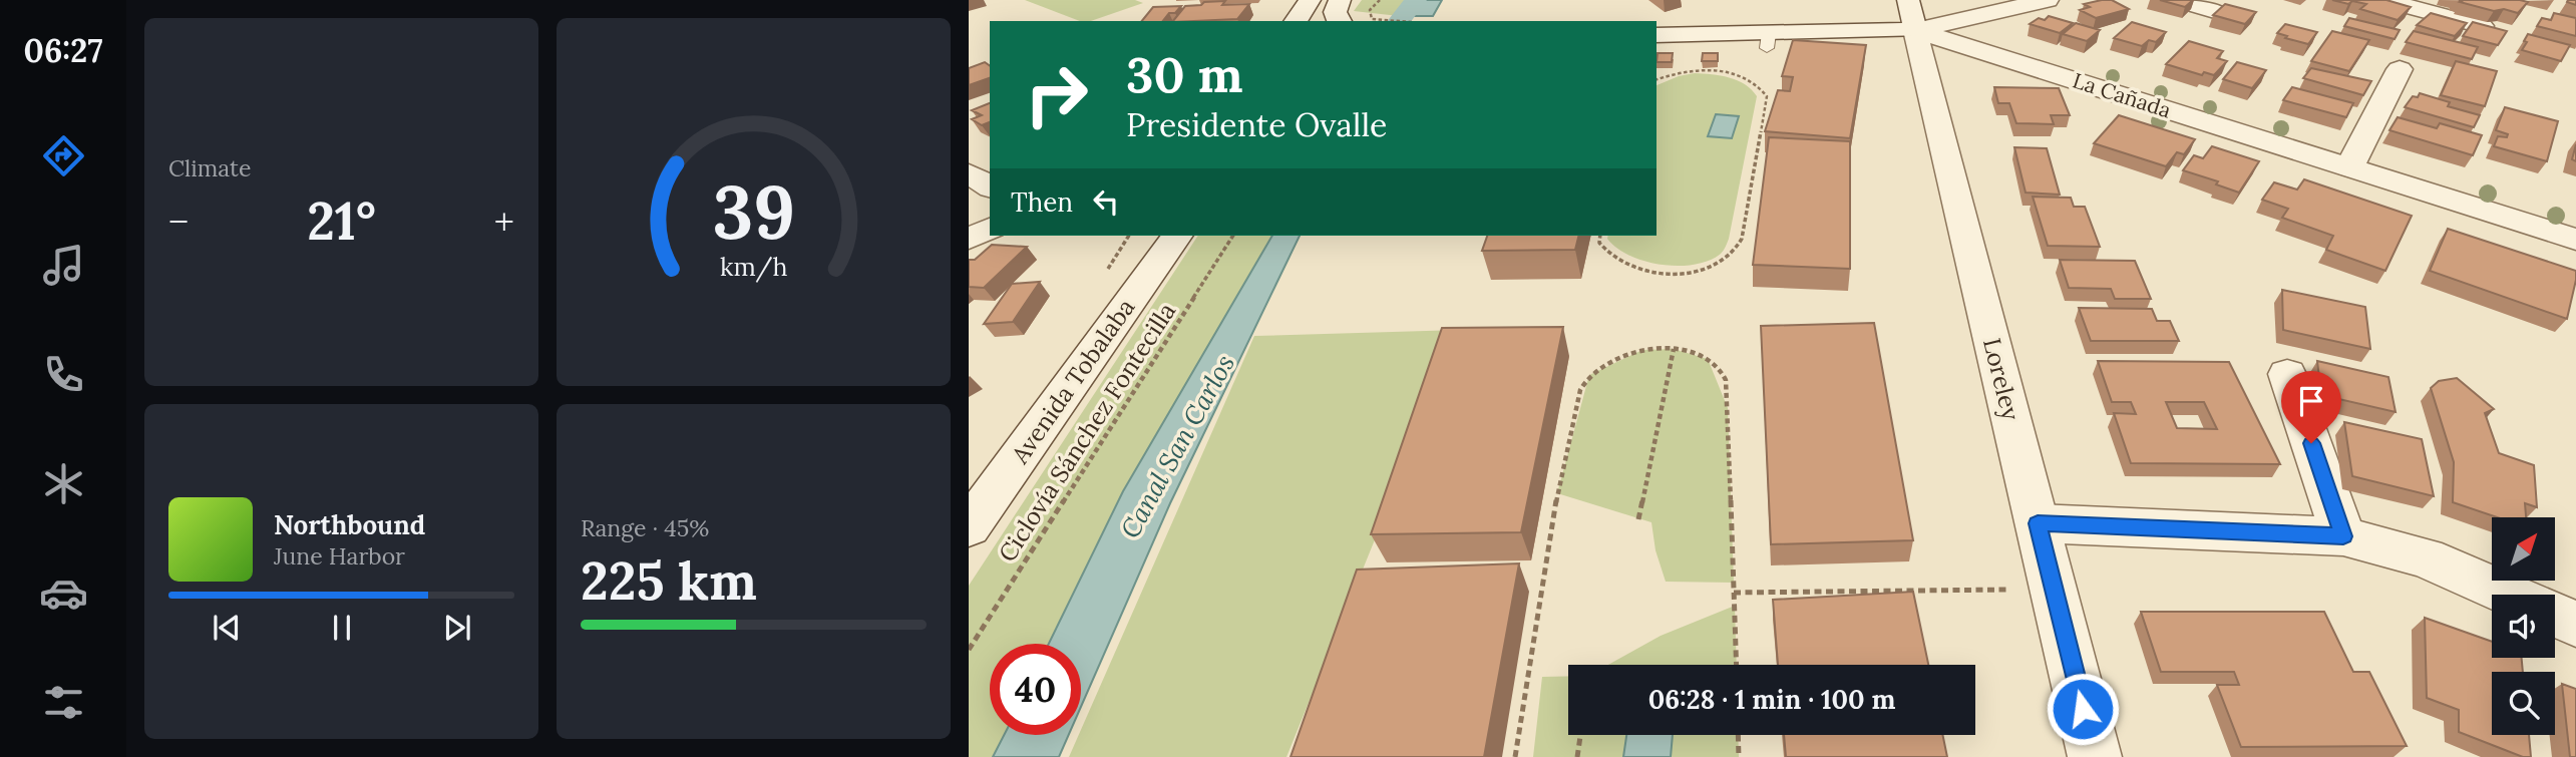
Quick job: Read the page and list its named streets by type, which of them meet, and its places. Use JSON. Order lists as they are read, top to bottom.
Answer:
{
  "streets": {
    "street": ["La Cañada", "Loreley", "Avenida Tobalaba"],
    "path": ["Ciclovía Sánchez Fontecilla"]
  },
  "crossings": [
    ["La Cañada", "Loreley"]
  ],
  "water": ["Canal San Carlos"],
  "north": "top right",
  "page": {
    "tabs": "06:27",
    "tile": [
      "Climate",
      ["Range · 45%", "225 km"]
    ],
    "turn": ["30 m", "Presidente Ovalle"],
    "then": "Then",
    "heat": ["−", "21°", "+"],
    "song": ["Northbound", "June Harbor"],
    "limit": "40",
    "trip": "06:28 · 1 min · 100 m",
    "gauge": ["39", "km/h"]
  }
}
